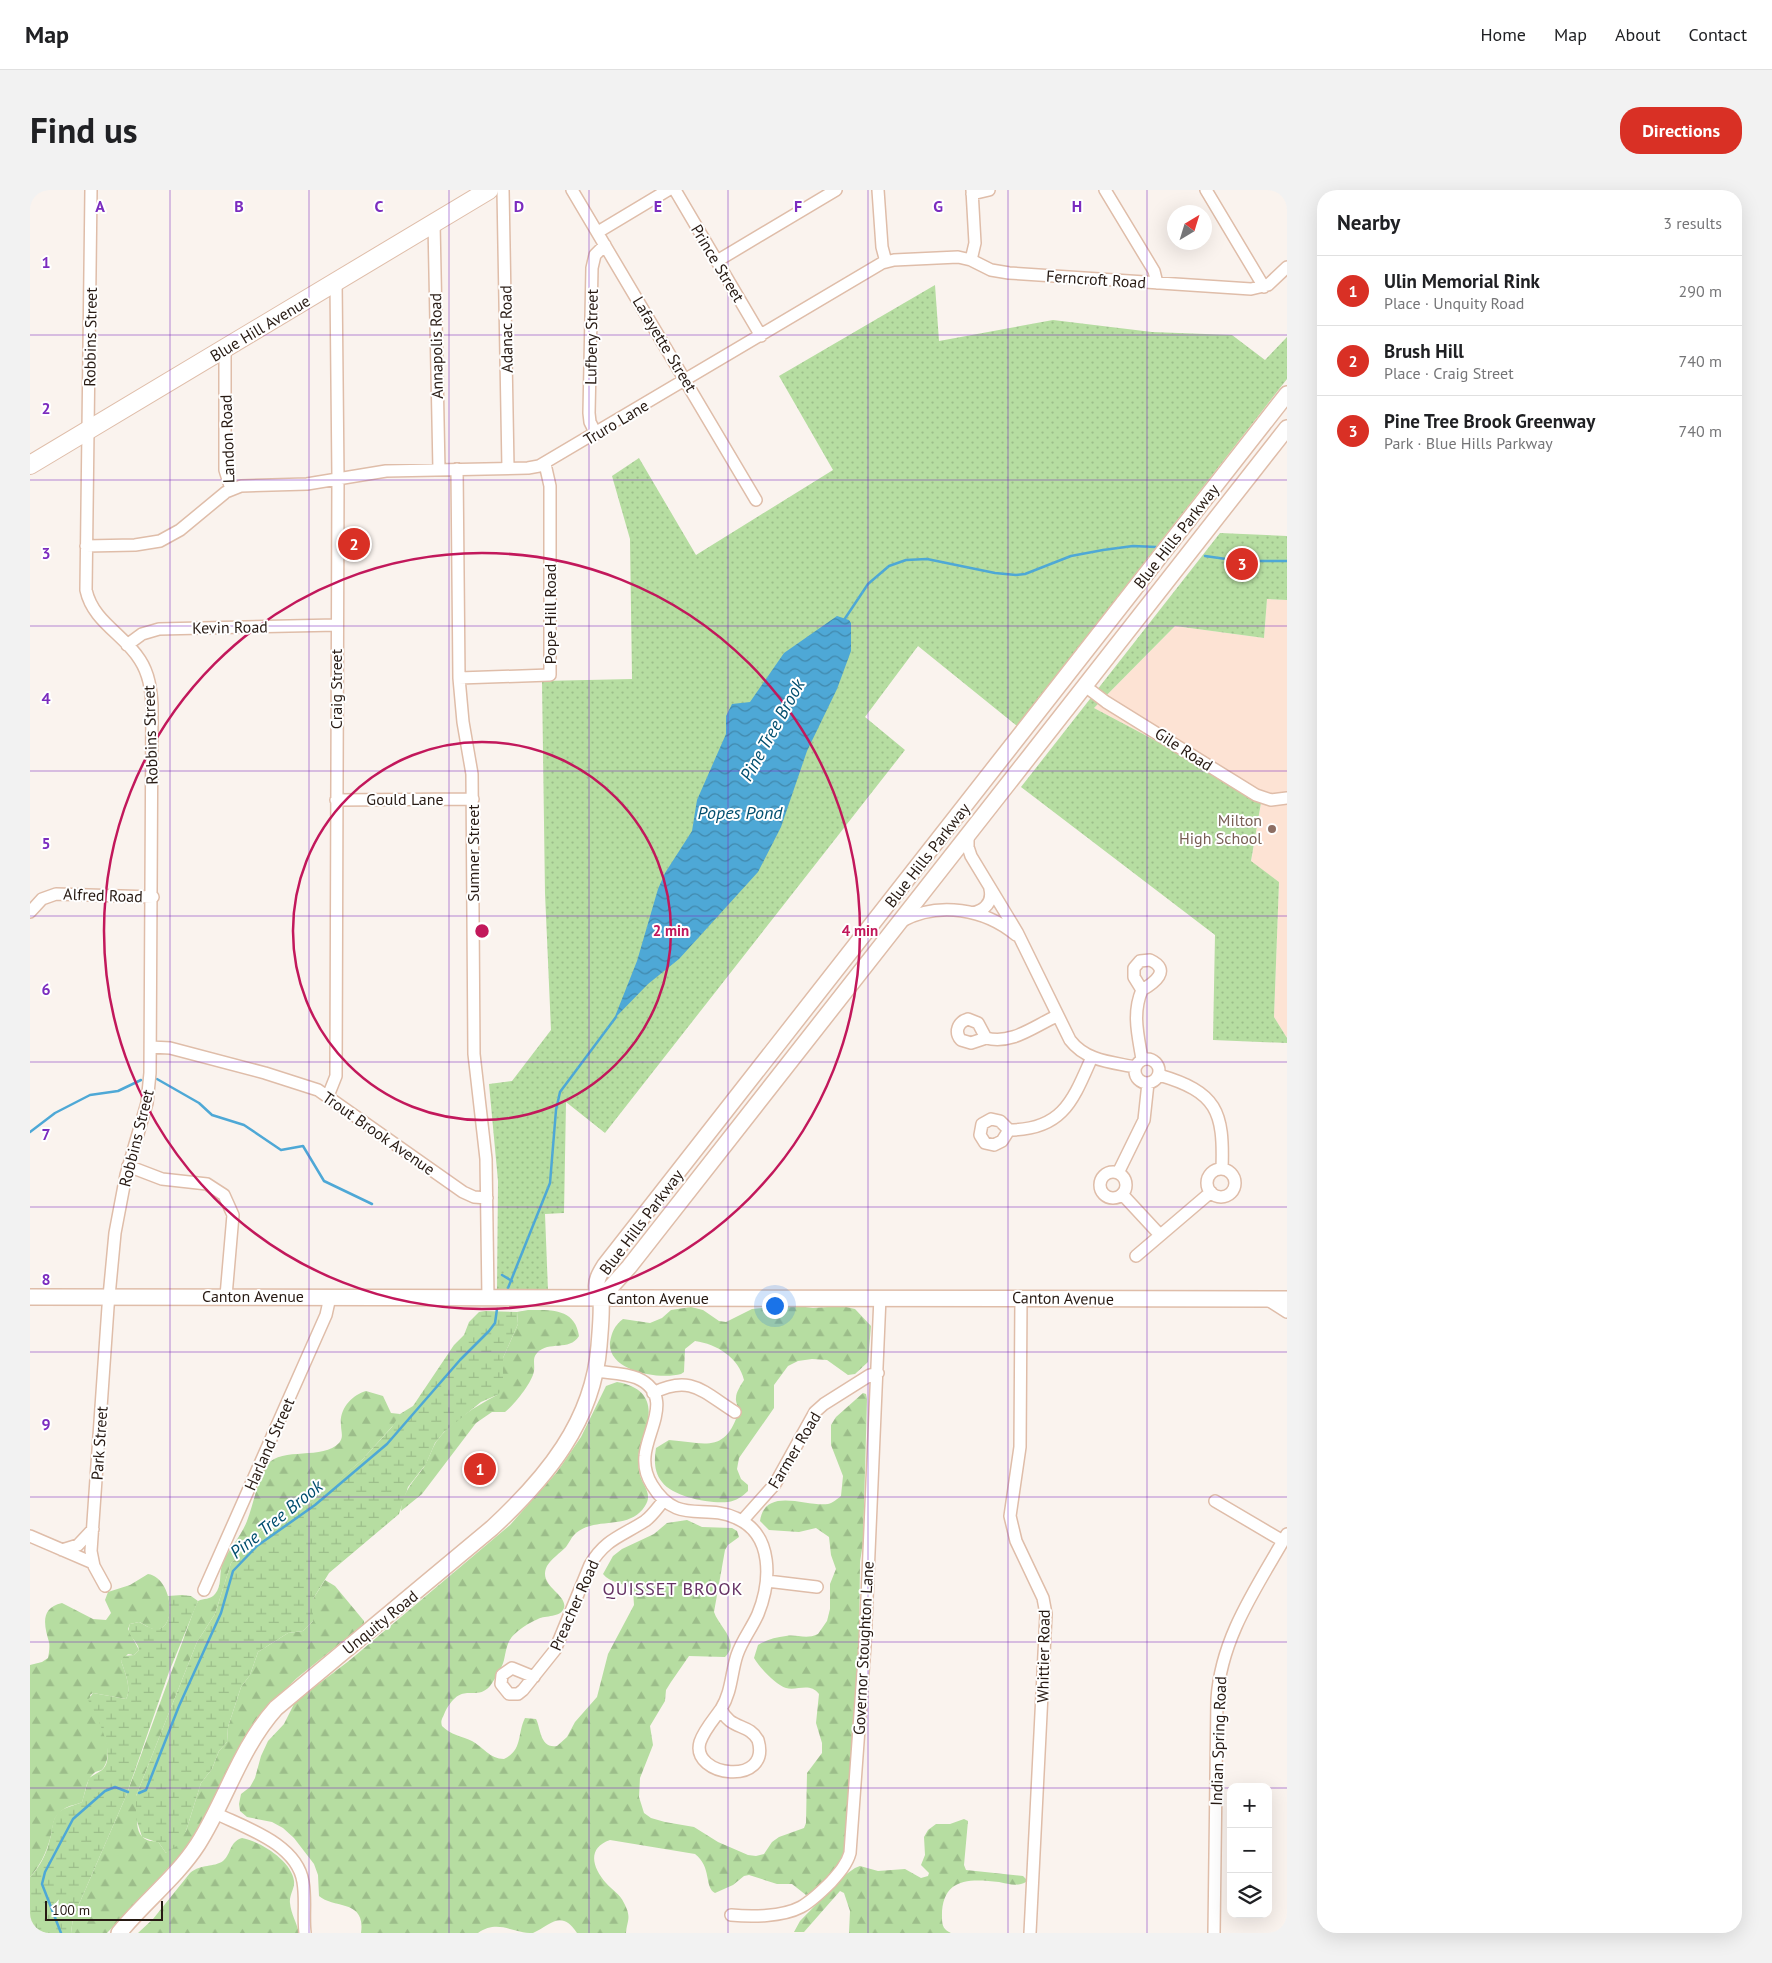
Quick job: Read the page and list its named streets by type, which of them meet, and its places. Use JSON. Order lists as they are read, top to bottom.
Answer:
{
  "streets": {
    "highway": ["Blue Hill Avenue"],
    "main road": ["Blue Hills Parkway", "Canton Avenue", "Unquity Road"],
    "street": [
      "Prince Street",
      "Ferncroft Road",
      "Adanac Road",
      "Robbins Street",
      "Lufbery Street",
      "Lafayette Street",
      "Annapolis Road",
      "Truro Lane",
      "Landon Road",
      "Pope Hill Road",
      "Kevin Road",
      "Craig Street",
      "Gile Road",
      "Gould Lane",
      "Sumner Street",
      "Alfred Road",
      "Trout Brook Avenue",
      "Park Street",
      "Harland Street",
      "Farmer Road",
      "Preacher Road",
      "Governor Stoughton Lane",
      "Whittier Road",
      "Indian Spring Road"
    ]
  },
  "crossings": [
    ["Prince Street", "Truro Lane"],
    ["Ferncroft Road", "Truro Lane"],
    ["Blue Hill Avenue", "Adanac Road"],
    ["Blue Hill Avenue", "Robbins Street"],
    ["Blue Hill Avenue", "Annapolis Road"],
    ["Blue Hill Avenue", "Landon Road"],
    ["Blue Hill Avenue", "Craig Street"],
    ["Adanac Road", "Truro Lane"],
    ["Robbins Street", "Landon Road"],
    ["Robbins Street", "Kevin Road"],
    ["Robbins Street", "Alfred Road"],
    ["Robbins Street", "Trout Brook Avenue"],
    ["Robbins Street", "Canton Avenue"],
    ["Robbins Street", "Park Street"],
    ["Lufbery Street", "Lafayette Street"],
    ["Lufbery Street", "Truro Lane"],
    ["Lafayette Street", "Truro Lane"],
    ["Annapolis Road", "Truro Lane"],
    ["Truro Lane", "Landon Road"],
    ["Truro Lane", "Pope Hill Road"],
    ["Truro Lane", "Craig Street"],
    ["Truro Lane", "Sumner Street"],
    ["Blue Hills Parkway", "Gile Road"],
    ["Blue Hills Parkway", "Canton Avenue"],
    ["Blue Hills Parkway", "Unquity Road"],
    ["Pope Hill Road", "Sumner Street"],
    ["Kevin Road", "Craig Street"],
    ["Craig Street", "Gould Lane"],
    ["Craig Street", "Trout Brook Avenue"],
    ["Gould Lane", "Sumner Street"],
    ["Sumner Street", "Trout Brook Avenue"],
    ["Sumner Street", "Canton Avenue"],
    ["Canton Avenue", "Park Street"],
    ["Canton Avenue", "Harland Street"],
    ["Canton Avenue", "Unquity Road"],
    ["Canton Avenue", "Governor Stoughton Lane"],
    ["Canton Avenue", "Whittier Road"],
    ["Farmer Road", "Governor Stoughton Lane"]
  ],
  "districts": ["QUISSET BROOK"],
  "water": ["Pine Tree Brook", "Popes Pond"],
  "places": ["Milton High School"],
  "scale_bar": "100 m",
  "north": "top right",
  "page": {
    "header": "Map",
    "nav": [
      "Home",
      "Map",
      "About",
      "Contact"
    ],
    "title": "Find us",
    "buttons": "Directions",
    "heading": ["Nearby", "3 results"],
    "list": [
      {
        "mark": "1",
        "name": "Ulin Memorial Rink",
        "note": "Place · Unquity Road",
        "value": "290 m"
      },
      {
        "mark": "2",
        "name": "Brush Hill",
        "note": "Place · Craig Street",
        "value": "740 m"
      },
      {
        "mark": "3",
        "name": "Pine Tree Brook Greenway",
        "note": "Park · Blue Hills Parkway",
        "value": "740 m"
      }
    ],
    "pins": ["2", "3", "1"],
    "map_buttons": ["+", "−"],
    "scale": "100 m"
  },
  "grid": {
    "columns": [
      "A",
      "B",
      "C",
      "D",
      "E",
      "F",
      "G",
      "H"
    ],
    "rows": [
      "1",
      "2",
      "3",
      "4",
      "5",
      "6",
      "7",
      "8",
      "9"
    ]
  },
  "rings": ["2 min", "4 min"]
}
